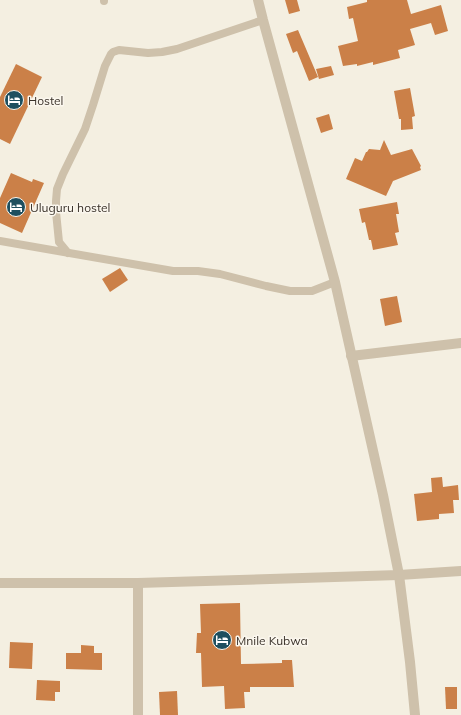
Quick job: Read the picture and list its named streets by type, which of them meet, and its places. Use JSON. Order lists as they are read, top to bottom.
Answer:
{
  "places": {
    "hotel": ["Hostel", "Uluguru hostel", "Mnile Kubwa"]
  }
}
